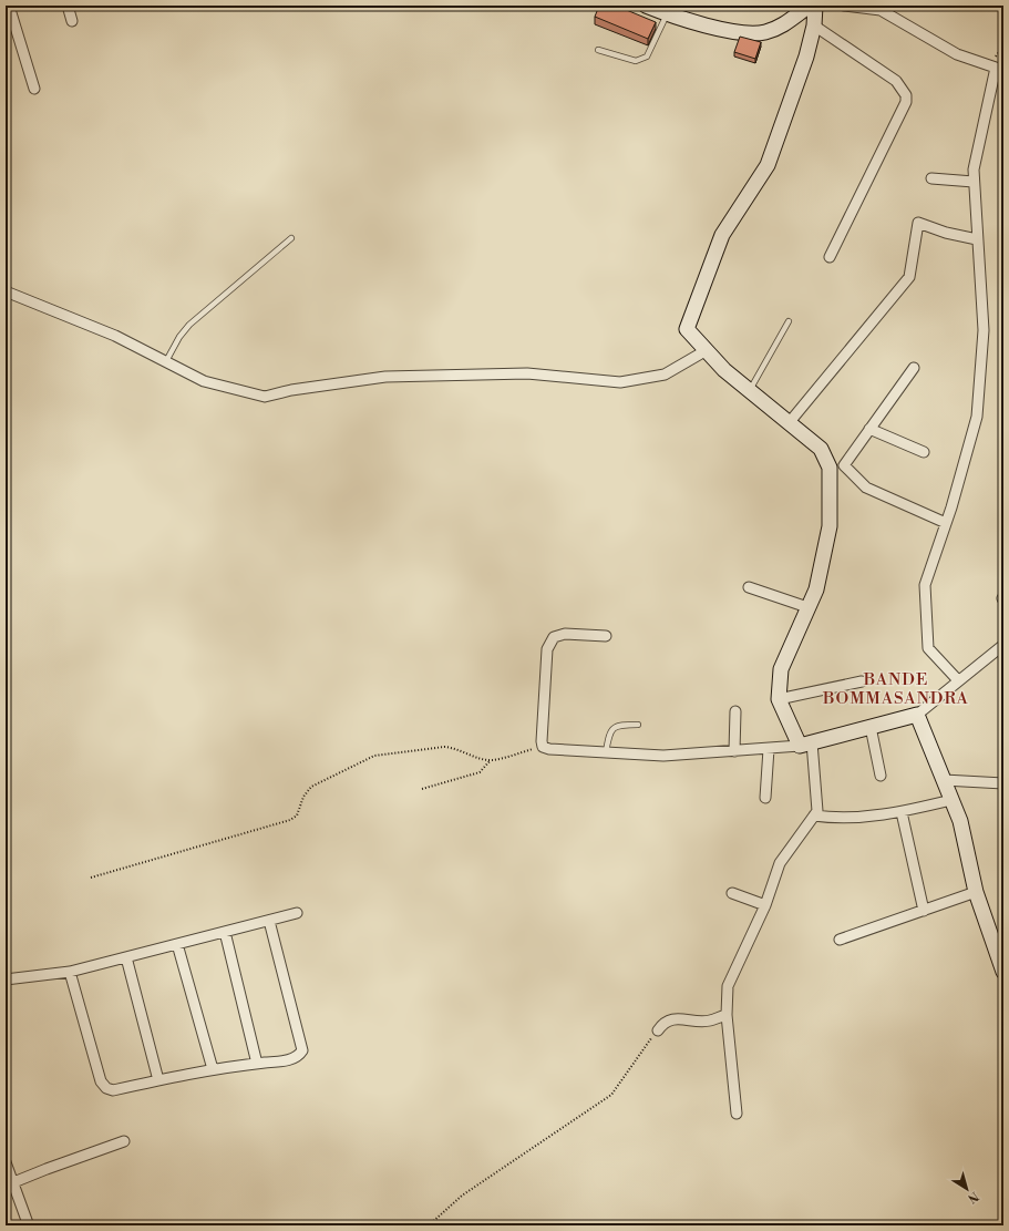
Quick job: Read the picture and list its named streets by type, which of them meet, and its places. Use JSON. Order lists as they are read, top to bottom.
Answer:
{
  "districts": ["BANDE BOMMASANDRA"],
  "north": "bottom right"
}
